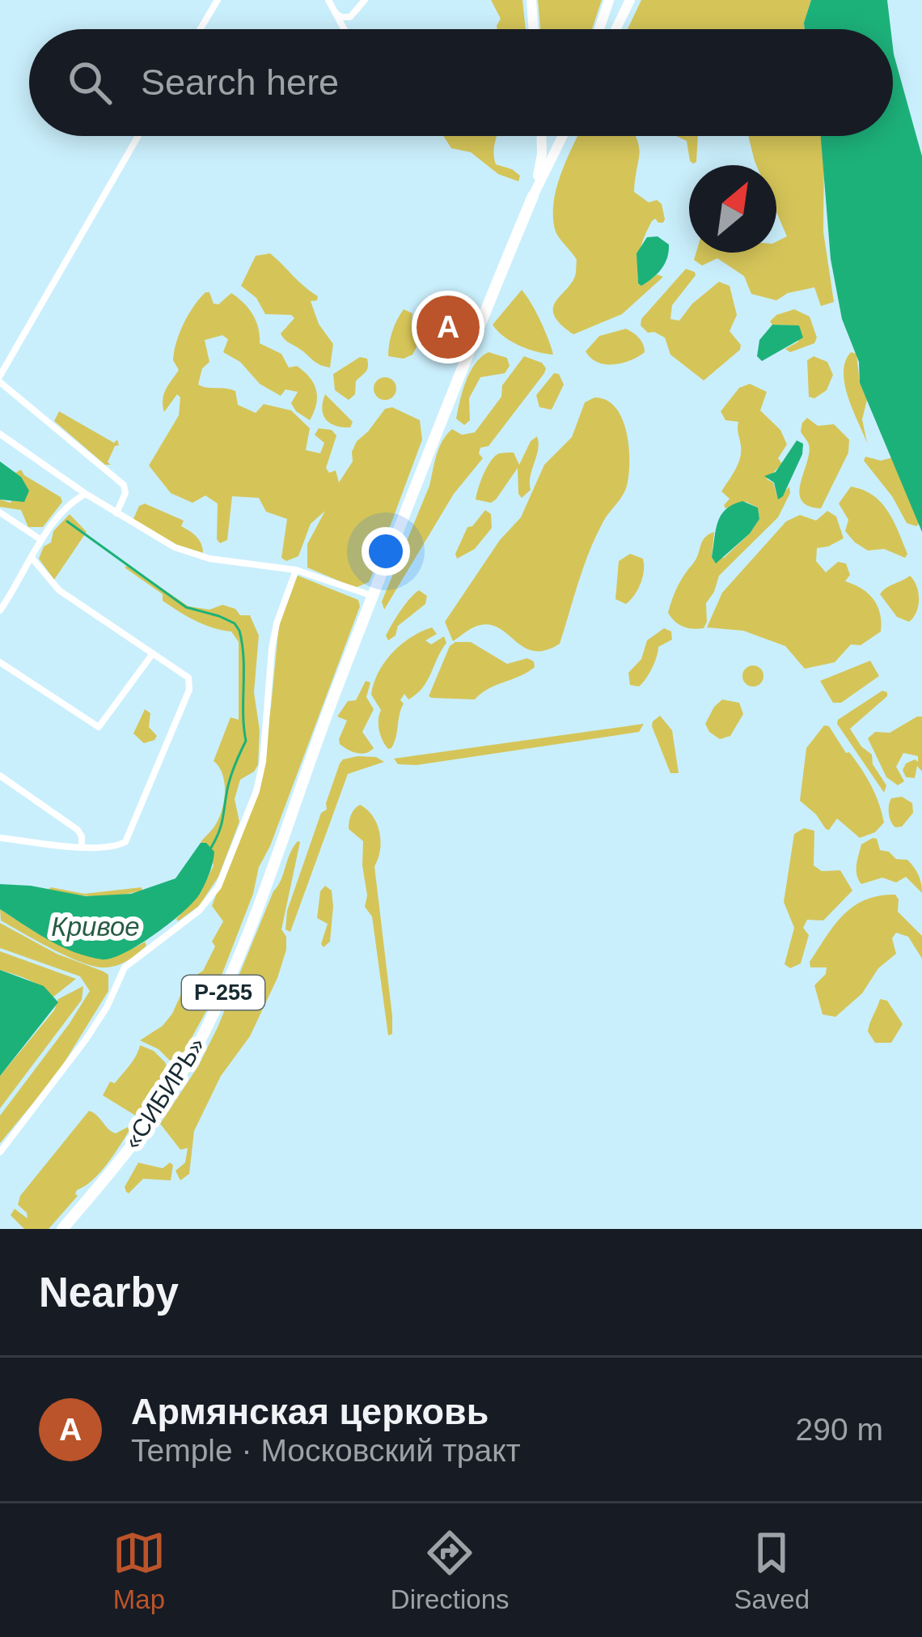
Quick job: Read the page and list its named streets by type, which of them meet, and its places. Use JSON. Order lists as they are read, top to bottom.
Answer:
{
  "streets": {
    "highway": ["Р-255", "«СИБИРЬ»"]
  },
  "water": ["Кривое"],
  "north": "top right",
  "page": {
    "search": "Search here",
    "pins": "A",
    "heading": "Nearby",
    "list": [
      {
        "mark": "A",
        "name": "Армянская церковь",
        "note": "Temple · Московский тракт",
        "value": "290 m"
      }
    ],
    "nav": ["Map", "Directions", "Saved"]
  }
}
